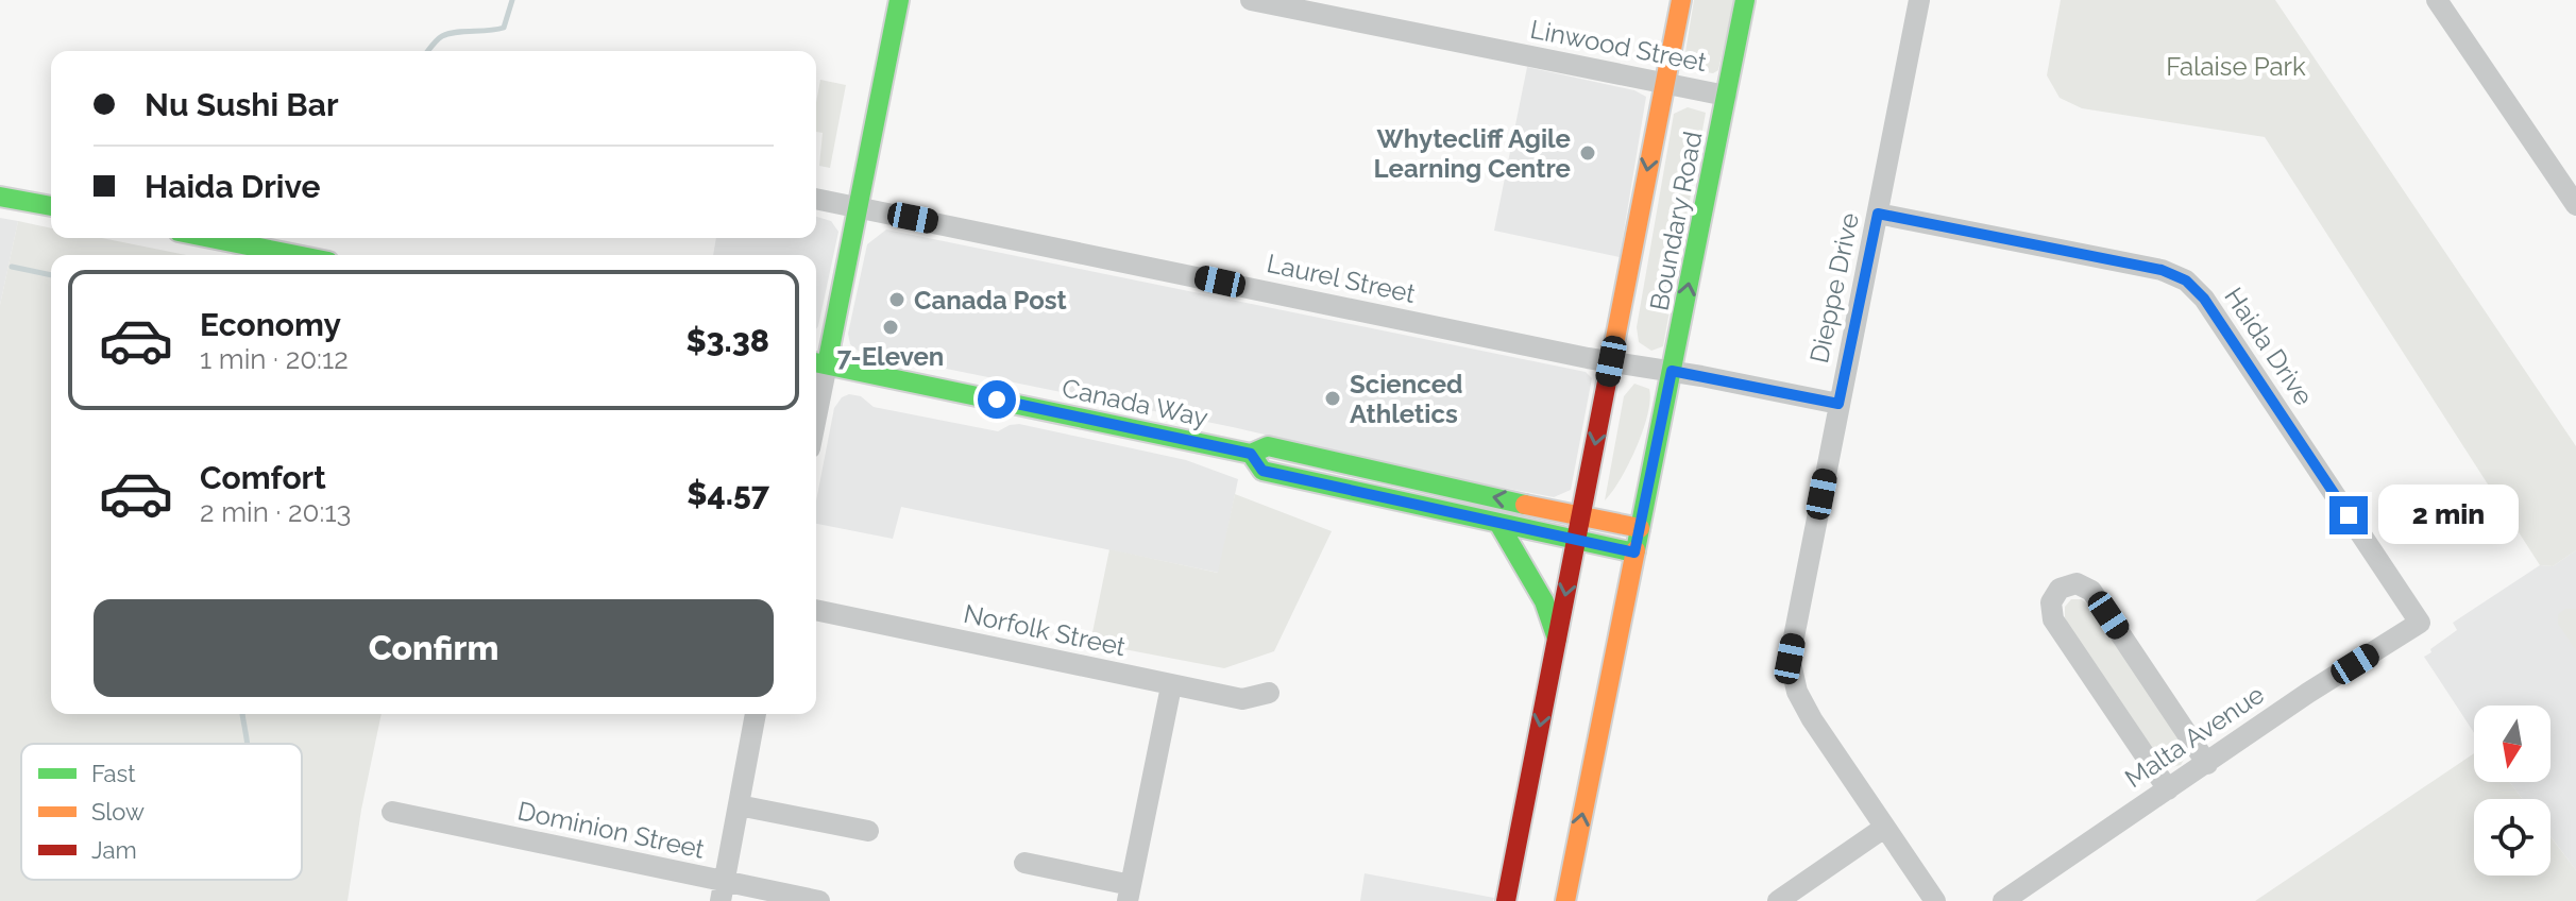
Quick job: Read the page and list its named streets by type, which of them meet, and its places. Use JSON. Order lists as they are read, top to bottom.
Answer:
{
  "streets": {
    "main road": ["Boundary Road", "Canada Way"],
    "street": [
      "Linwood Street",
      "Laurel Street",
      "Dieppe Drive",
      "Haida Drive",
      "Norfolk Street",
      "Malta Avenue",
      "Dominion Street"
    ]
  },
  "crossings": [
    ["Linwood Street", "Boundary Road"],
    ["Boundary Road", "Laurel Street"],
    ["Boundary Road", "Canada Way"],
    ["Laurel Street", "Dieppe Drive"],
    ["Dieppe Drive", "Haida Drive"],
    ["Haida Drive", "Malta Avenue"]
  ],
  "parks": ["Falaise Park"],
  "places": [
    "Whytecliff Agile Learning Centre",
    "Canada Post",
    "7-Eleven",
    "Scienced Athletics"
  ],
  "legend": ["Fast", "Slow", "Jam"],
  "north": "bottom",
  "page": {
    "banner": ["Nu Sushi Bar", "Haida Drive"],
    "list": [
      {
        "name": "Economy",
        "note": "1 min · 20:12",
        "value": "$3.38"
      },
      {
        "name": "Comfort",
        "note": "2 min · 20:13",
        "value": "$4.57"
      }
    ],
    "bubble": "2 min",
    "buttons": "Confirm"
  }
}
